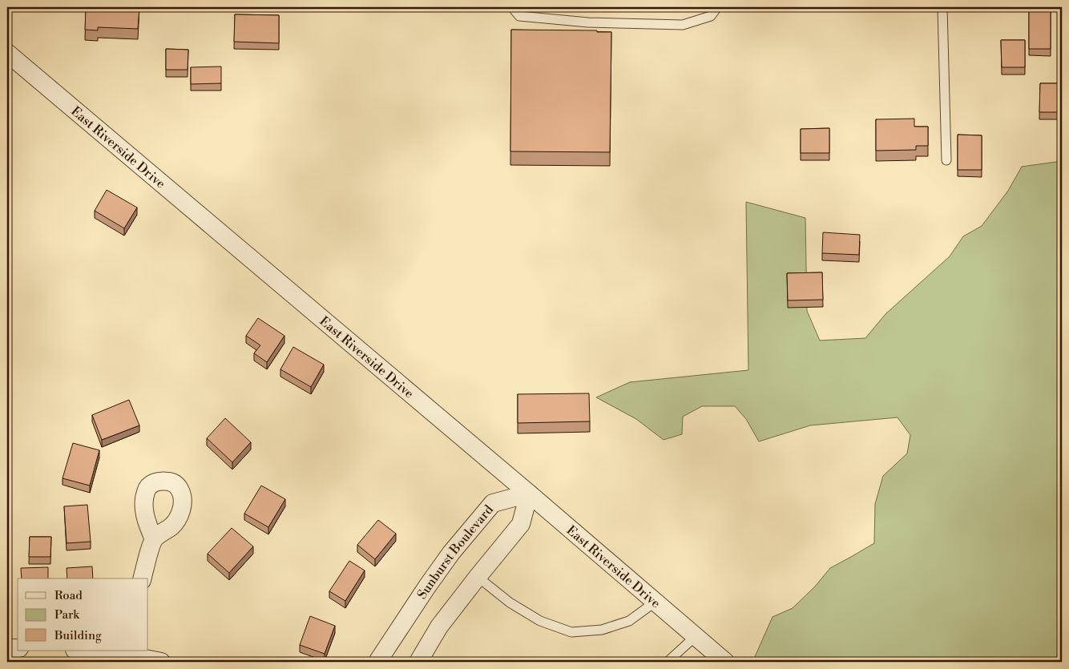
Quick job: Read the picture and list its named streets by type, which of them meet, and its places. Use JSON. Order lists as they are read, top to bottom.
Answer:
{
  "streets": {
    "street": ["East Riverside Drive", "Sunburst Boulevard"]
  },
  "crossings": [
    ["East Riverside Drive", "Sunburst Boulevard"]
  ],
  "legend": ["Road", "Park", "Building"]
}
